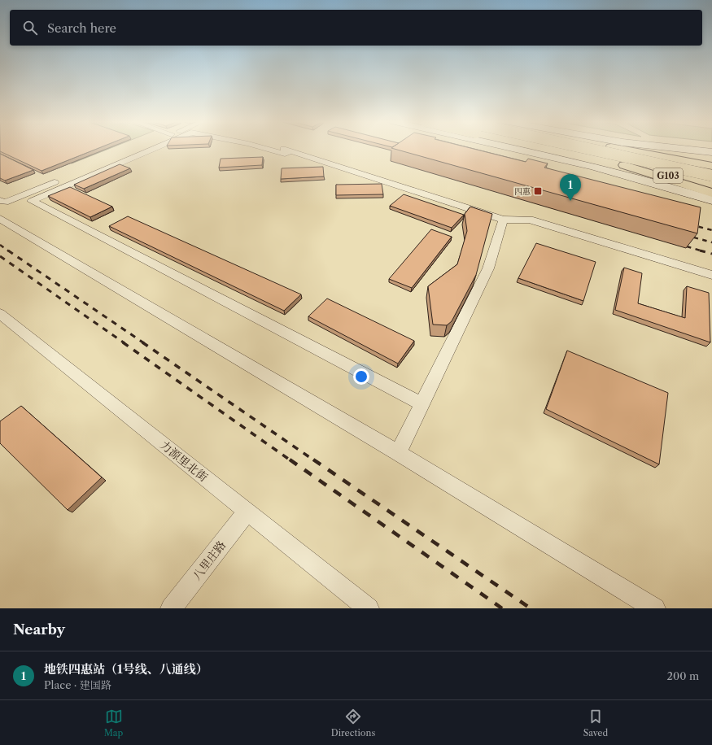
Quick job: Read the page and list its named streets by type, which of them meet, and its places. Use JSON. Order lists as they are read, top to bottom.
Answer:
{
  "streets": {
    "highway": ["G103"],
    "street": ["力源里北街", "八里庄路"]
  },
  "crossings": [
    ["力源里北街", "八里庄路"]
  ],
  "places": {
    "transit": ["四惠"]
  },
  "page": {
    "search": "Search here",
    "pins": "1",
    "heading": "Nearby",
    "list": [
      {
        "mark": "1",
        "name": "地铁四惠站（1号线、八通线）",
        "note": "Place · 建国路",
        "value": "200 m"
      }
    ],
    "nav": ["Map", "Directions", "Saved"]
  }
}
